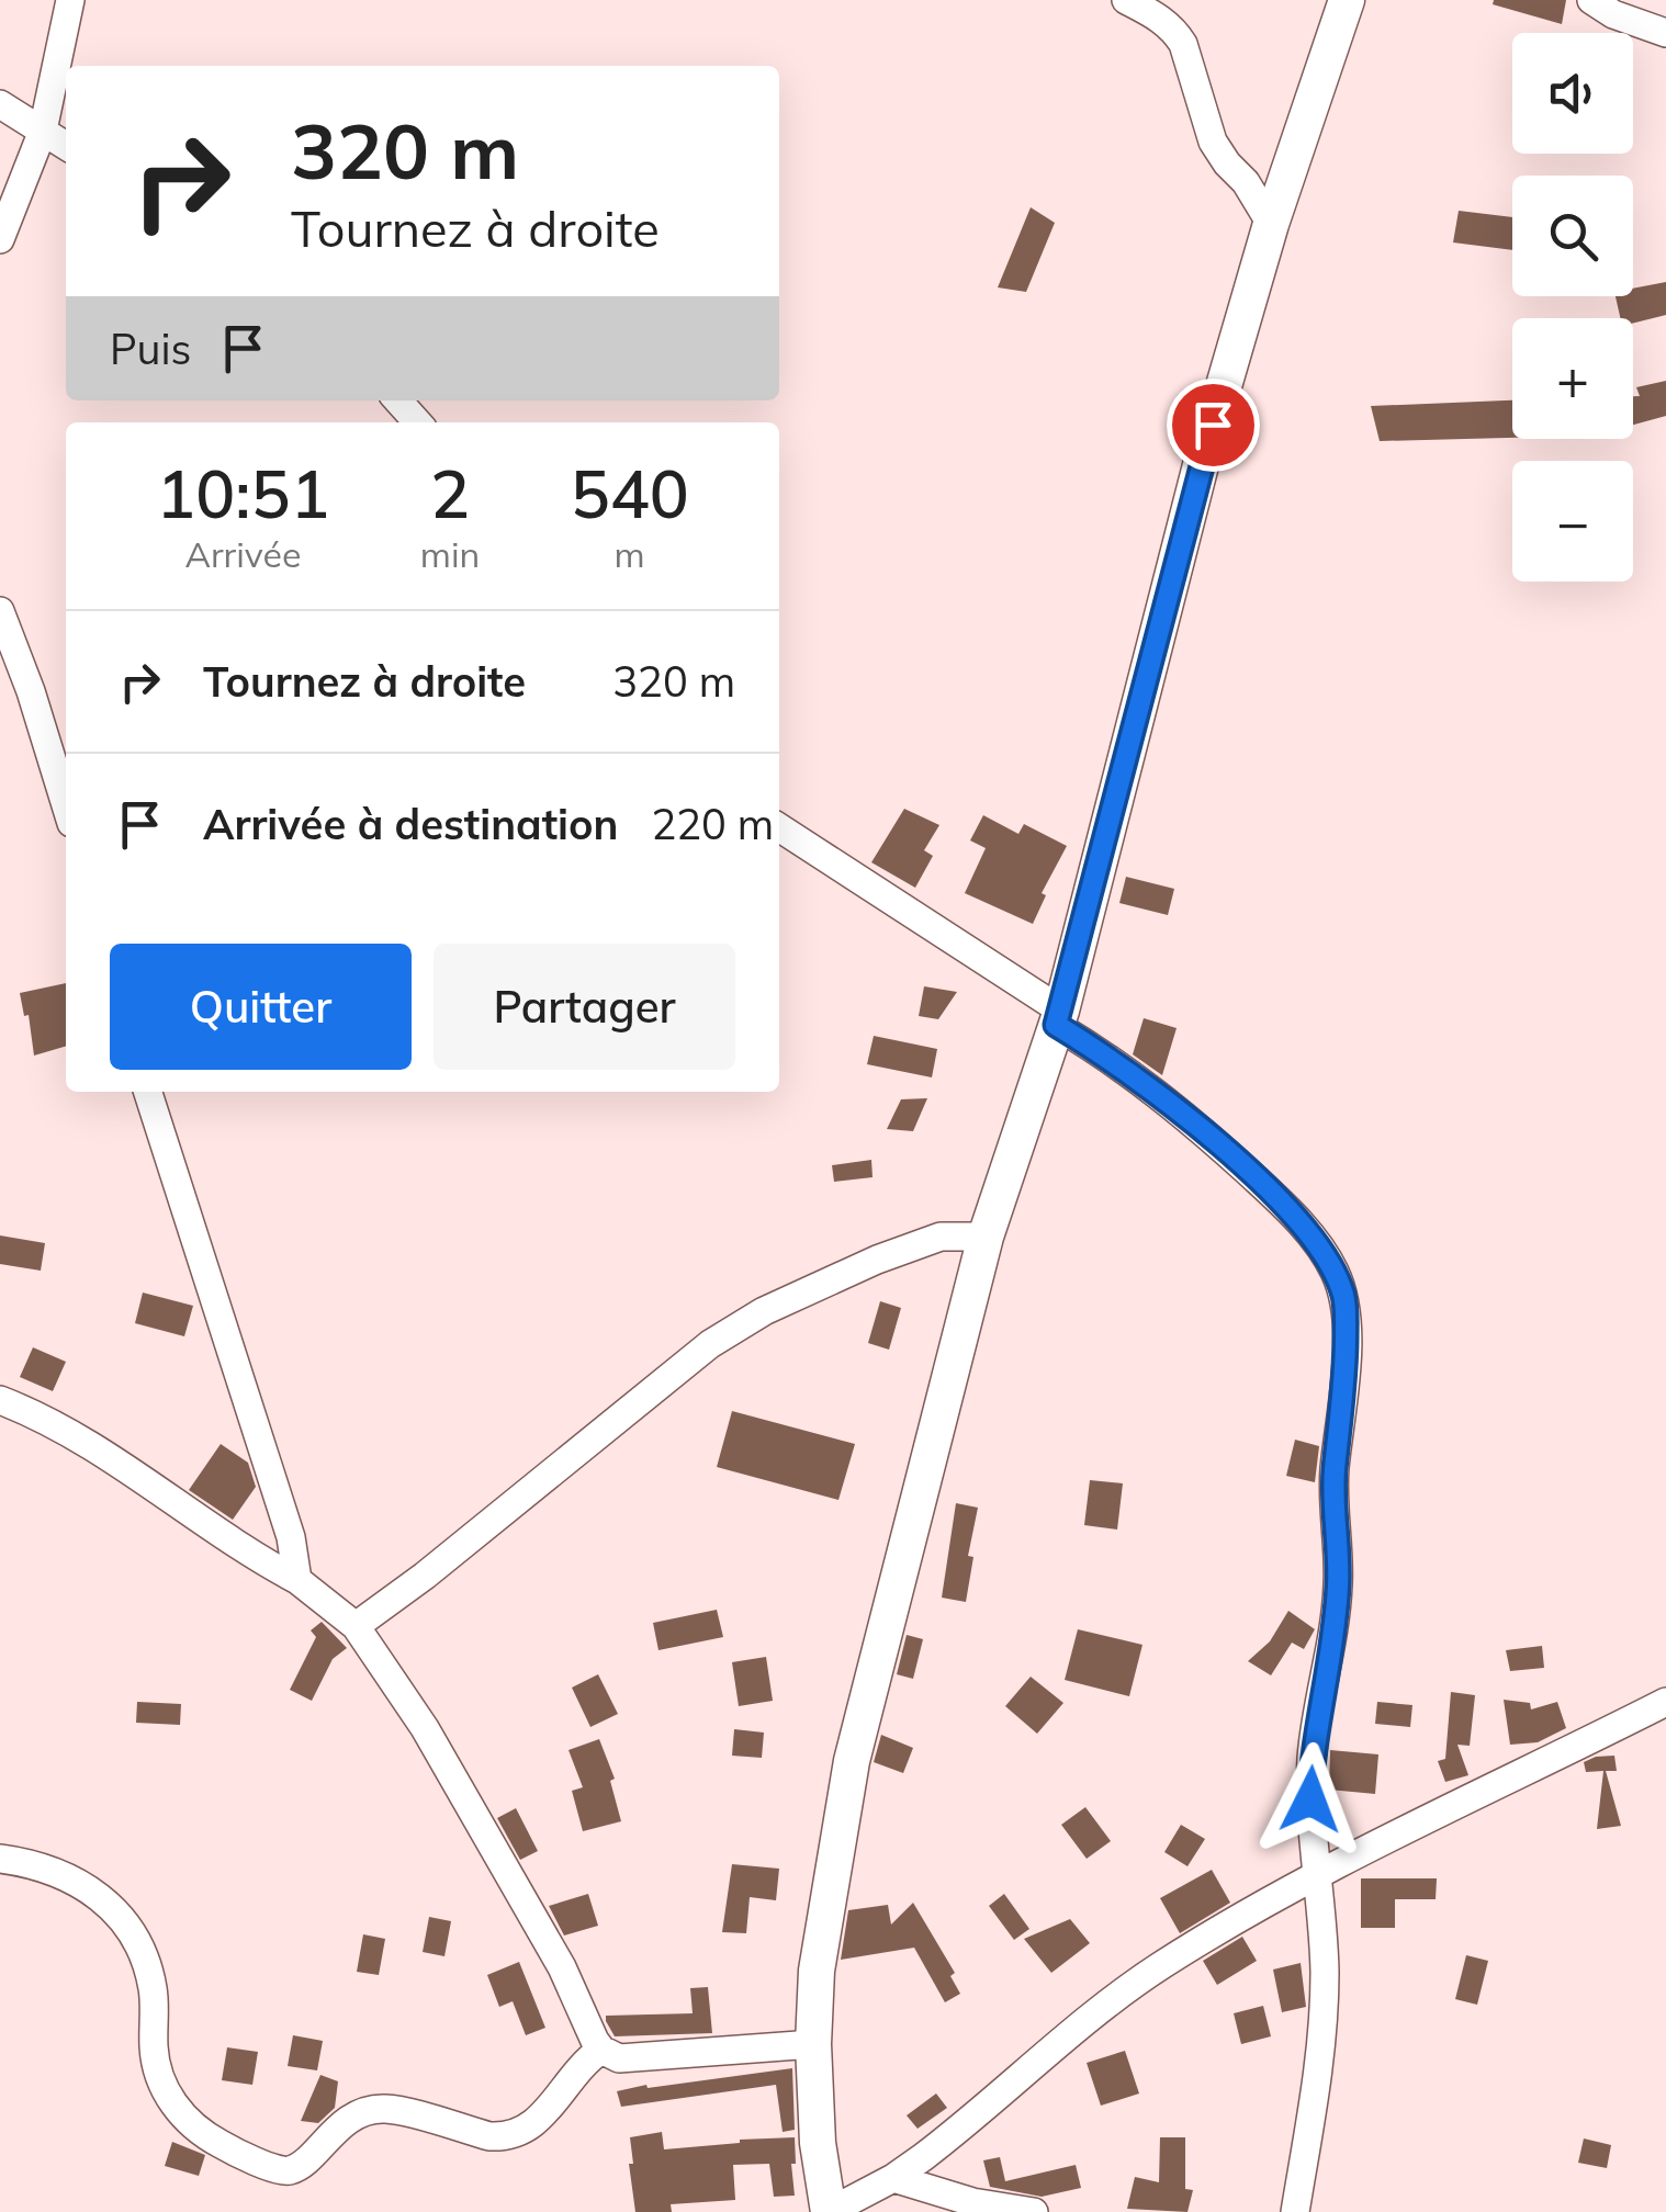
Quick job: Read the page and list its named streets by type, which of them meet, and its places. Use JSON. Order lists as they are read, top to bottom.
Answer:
{
  "page": {
    "map_buttons": ["+", "−"],
    "turn": ["320 m", "Tournez à droite"],
    "then": "Puis",
    "eta": [
      "10:51",
      "Arrivée",
      "2",
      "min",
      "540",
      "m"
    ],
    "list": [
      {
        "name": "Tournez à droite",
        "value": "320 m"
      },
      {
        "name": "Arrivée à destination",
        "value": "220 m"
      }
    ],
    "buttons": ["Quitter", "Partager"]
  }
}
